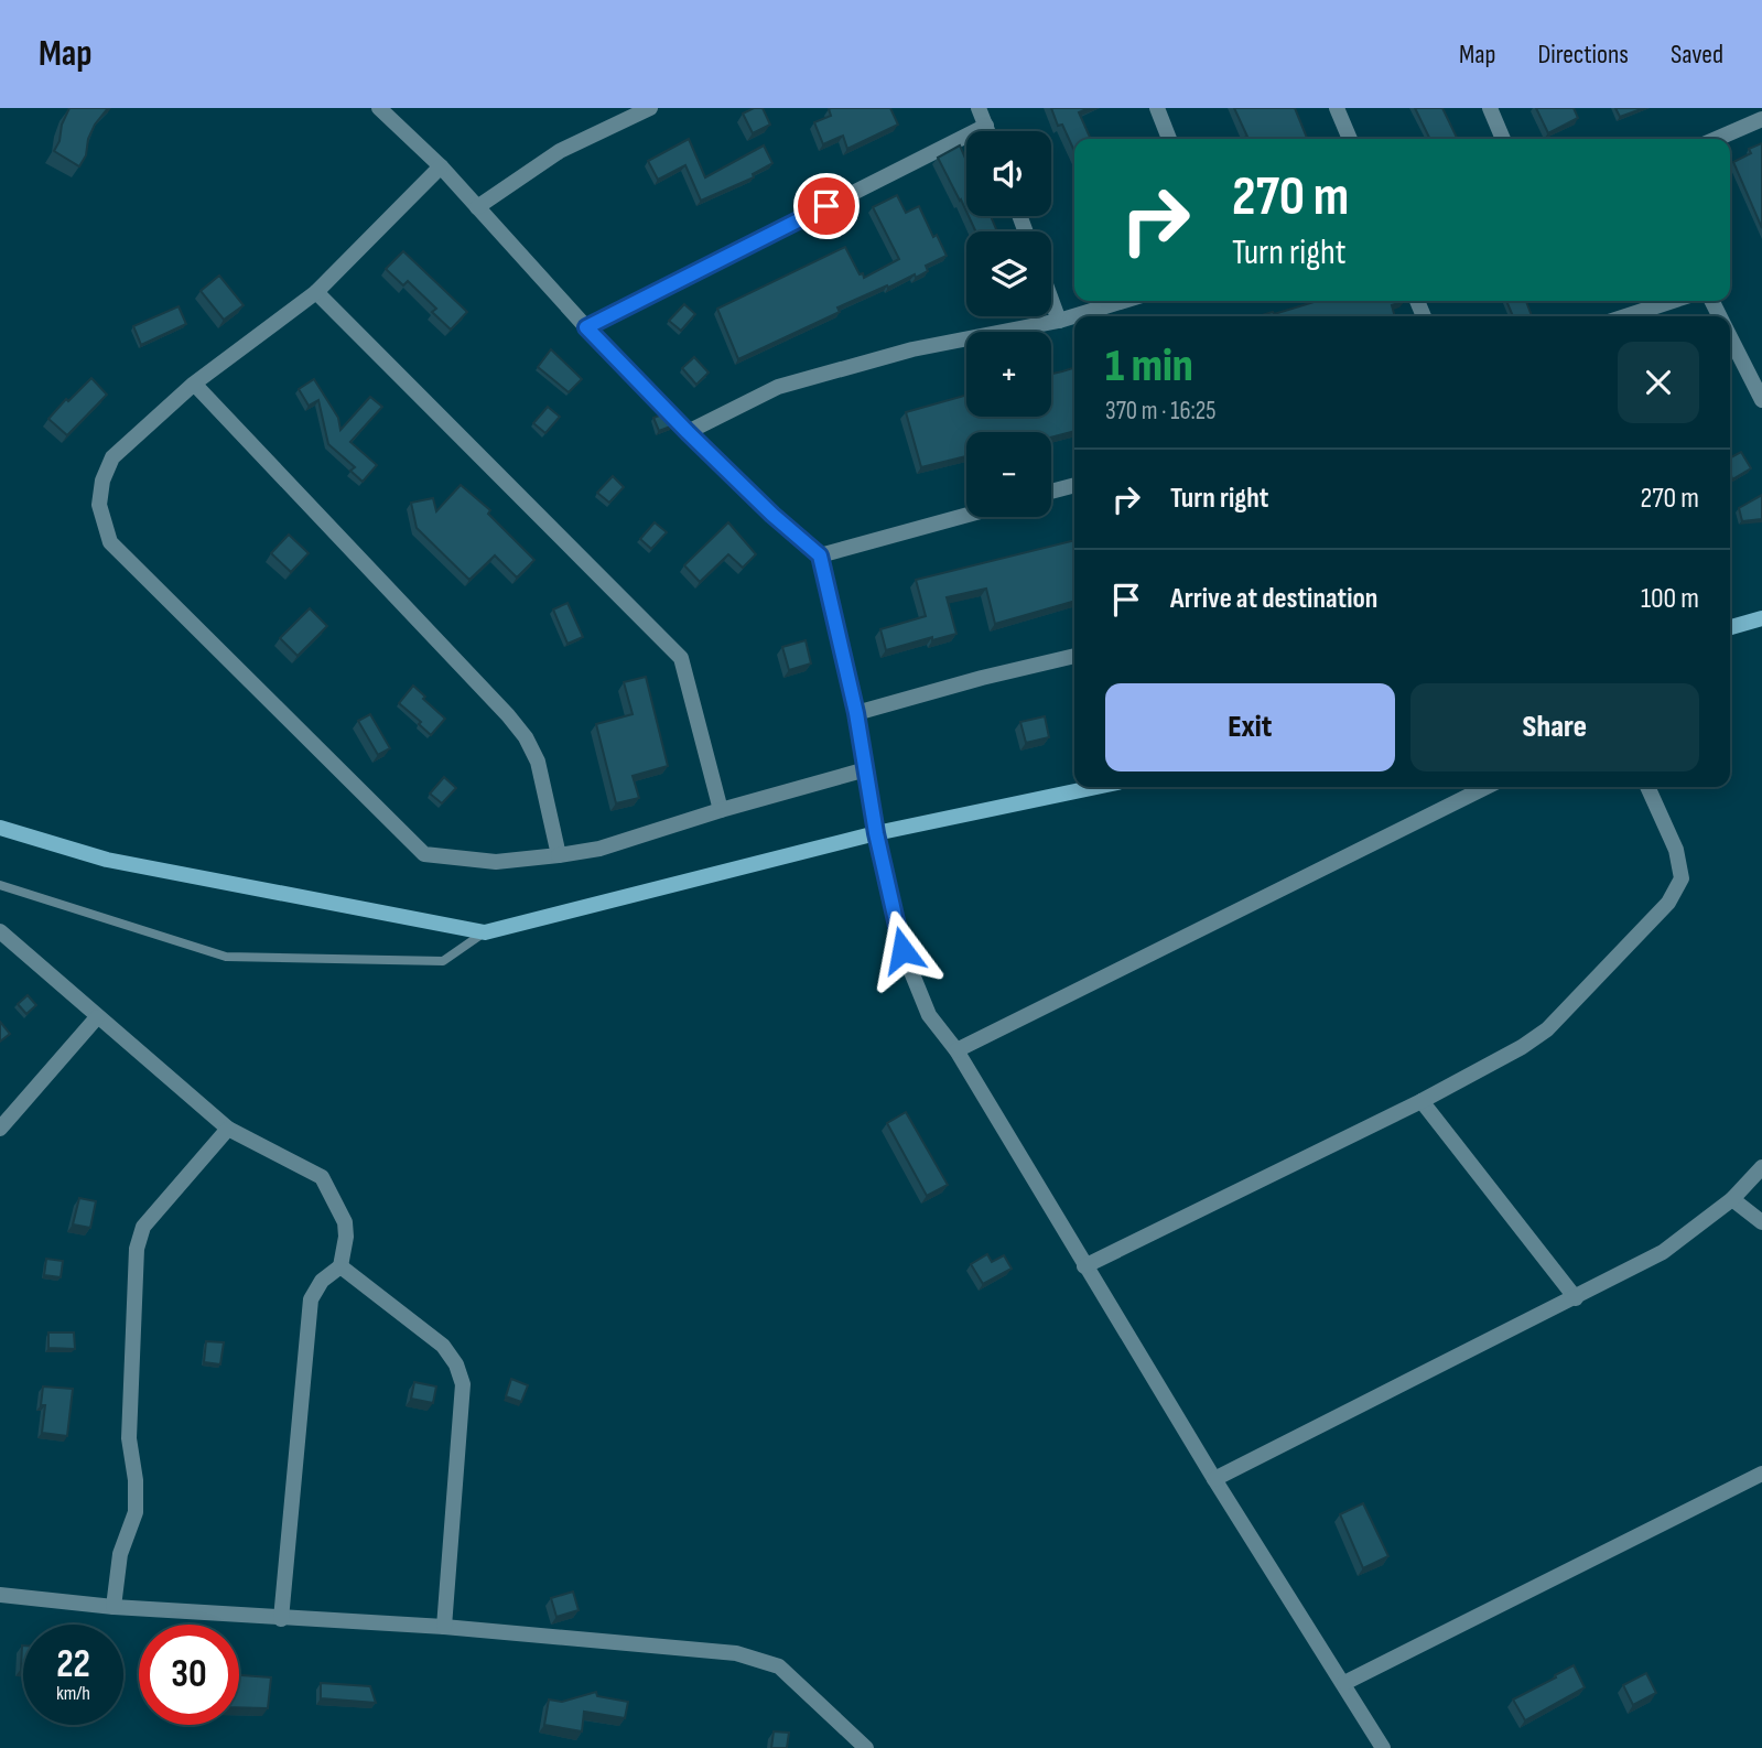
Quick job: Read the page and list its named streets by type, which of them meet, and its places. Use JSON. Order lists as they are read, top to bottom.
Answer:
{
  "page": {
    "header": "Map",
    "nav": ["Map", "Directions", "Saved"],
    "map_buttons": ["+", "−"],
    "turn": ["270 m", "Turn right"],
    "heading": ["1 min", "370 m · 16:25"],
    "list": [
      {
        "name": "Turn right",
        "value": "270 m"
      },
      {
        "name": "Arrive at destination",
        "value": "100 m"
      }
    ],
    "buttons": ["Exit", "Share"],
    "speed": "22 km/h",
    "limit": "30"
  }
}
